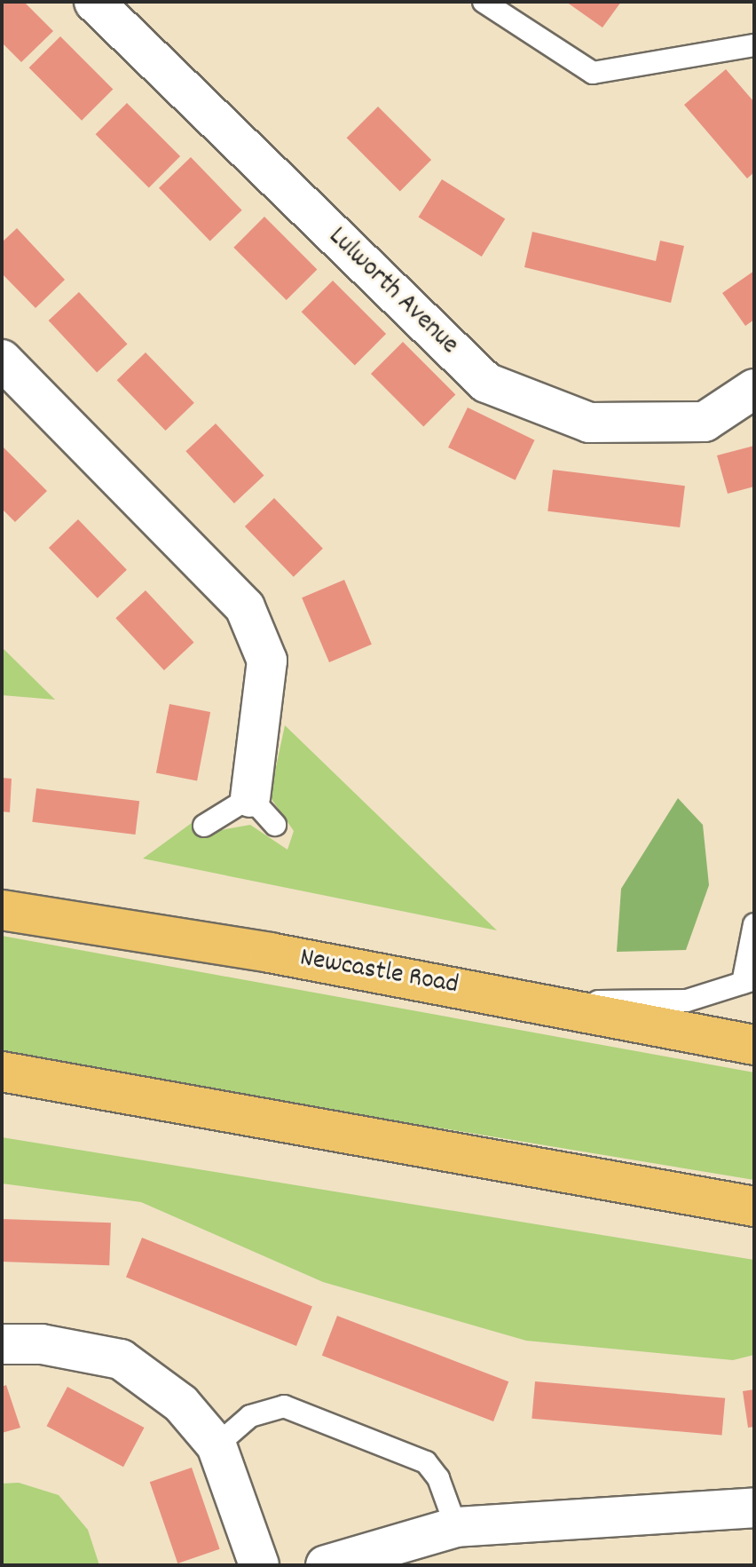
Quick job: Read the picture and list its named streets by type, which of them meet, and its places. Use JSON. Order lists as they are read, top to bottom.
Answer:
{
  "streets": {
    "main road": ["Newcastle Road"],
    "street": ["Lulworth Avenue"]
  }
}
